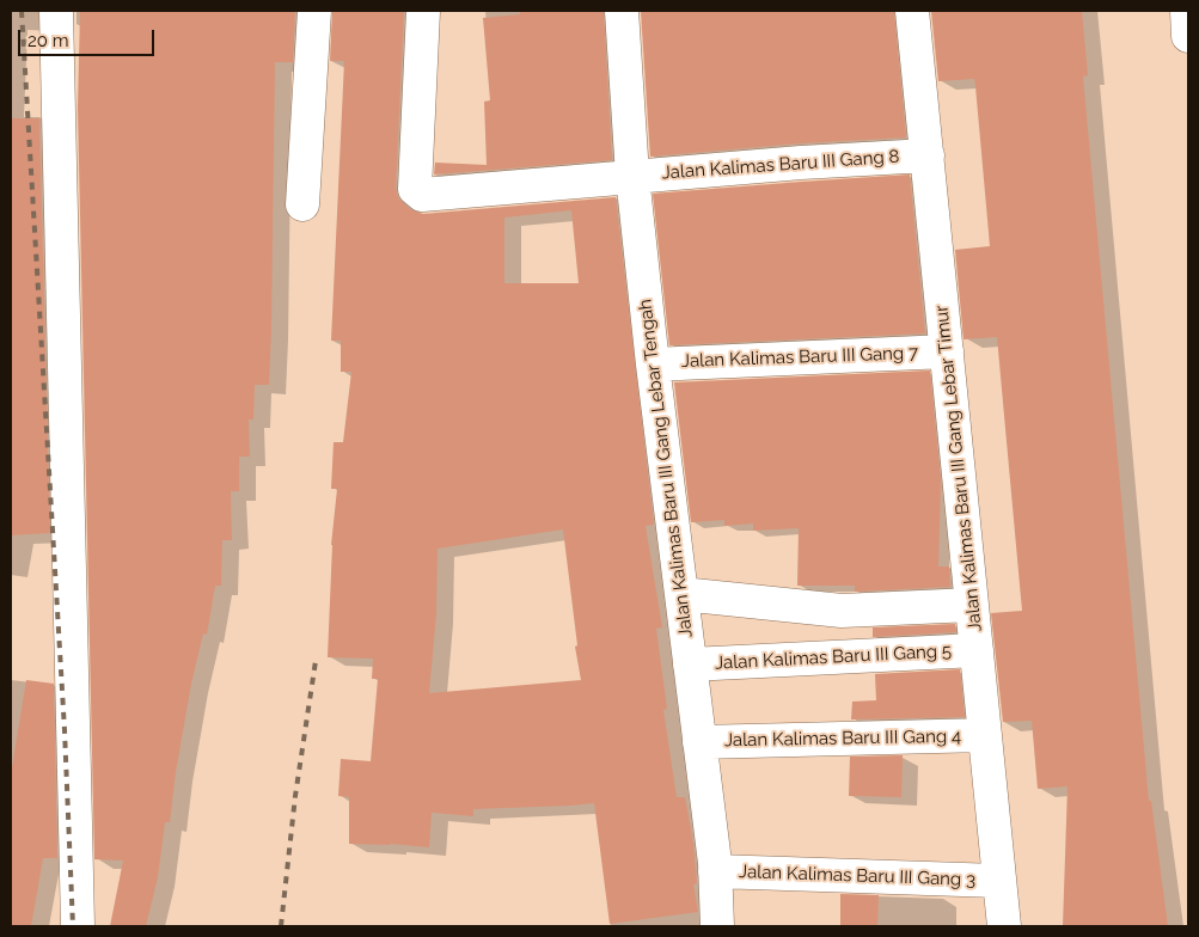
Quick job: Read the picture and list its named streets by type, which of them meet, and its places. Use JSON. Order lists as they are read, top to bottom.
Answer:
{
  "streets": {
    "street": [
      "Jalan Kalimas Baru III Gang 8",
      "Jalan Kalimas Baru III Gang 7",
      "Jalan Kalimas Baru III Gang Lebar Tengah",
      "Jalan Kalimas Baru III Gang Lebar Timur",
      "Jalan Kalimas Baru III Gang 5",
      "Jalan Kalimas Baru III Gang 4",
      "Jalan Kalimas Baru III Gang 3"
    ]
  },
  "crossings": [
    ["Jalan Kalimas Baru III Gang 8", "Jalan Kalimas Baru III Gang Lebar Tengah"],
    ["Jalan Kalimas Baru III Gang 8", "Jalan Kalimas Baru III Gang Lebar Timur"],
    ["Jalan Kalimas Baru III Gang 7", "Jalan Kalimas Baru III Gang Lebar Tengah"],
    ["Jalan Kalimas Baru III Gang 7", "Jalan Kalimas Baru III Gang Lebar Timur"],
    ["Jalan Kalimas Baru III Gang Lebar Tengah", "Jalan Kalimas Baru III Gang 5"],
    ["Jalan Kalimas Baru III Gang Lebar Tengah", "Jalan Kalimas Baru III Gang 4"],
    ["Jalan Kalimas Baru III Gang Lebar Tengah", "Jalan Kalimas Baru III Gang 3"],
    ["Jalan Kalimas Baru III Gang Lebar Timur", "Jalan Kalimas Baru III Gang 5"],
    ["Jalan Kalimas Baru III Gang Lebar Timur", "Jalan Kalimas Baru III Gang 4"],
    ["Jalan Kalimas Baru III Gang Lebar Timur", "Jalan Kalimas Baru III Gang 3"]
  ],
  "scale_bar": "20 m"
}
